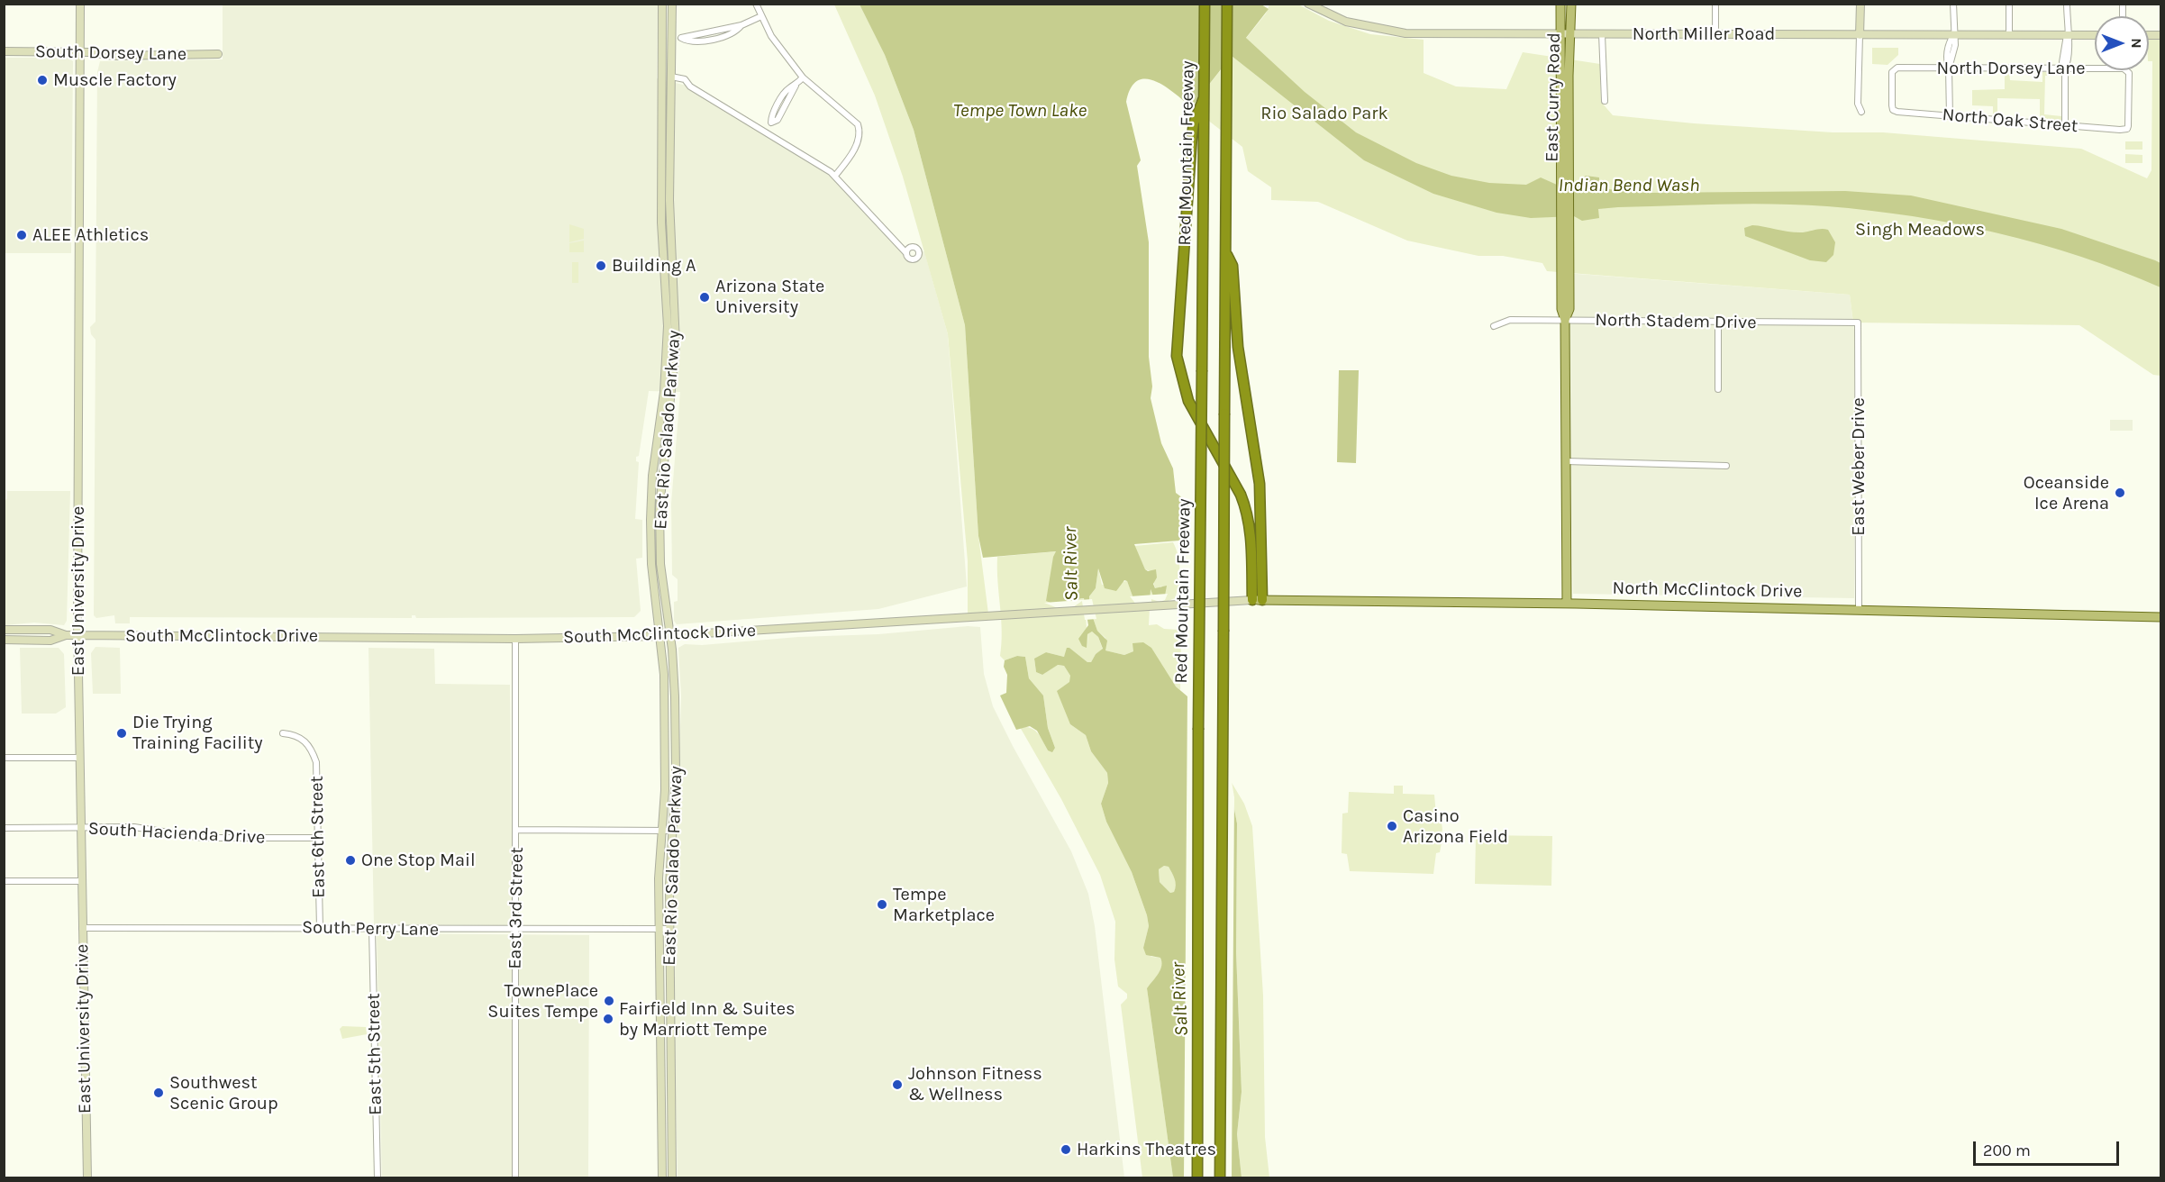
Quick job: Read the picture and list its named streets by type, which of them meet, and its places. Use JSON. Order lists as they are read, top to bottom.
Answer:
{
  "streets": {
    "highway": ["Red Mountain Freeway"],
    "main road": [
      "North Miller Road",
      "South Dorsey Lane",
      "East Curry Road",
      "East Rio Salado Parkway",
      "North McClintock Drive",
      "East University Drive",
      "South McClintock Drive"
    ],
    "street": [
      "North Dorsey Lane",
      "North Oak Street",
      "North Stadem Drive",
      "East Weber Drive",
      "South Hacienda Drive",
      "East 6th Street",
      "East 3rd Street",
      "South Perry Lane",
      "East 5th Street"
    ]
  },
  "crossings": [
    ["North Miller Road", "East Curry Road"],
    ["South Dorsey Lane", "East University Drive"],
    ["North Dorsey Lane", "North Oak Street"],
    ["East Curry Road", "North Stadem Drive"],
    ["East Curry Road", "North McClintock Drive"],
    ["North Stadem Drive", "East Weber Drive"],
    ["East Rio Salado Parkway", "South McClintock Drive"],
    ["East Rio Salado Parkway", "South Perry Lane"],
    ["East Weber Drive", "North McClintock Drive"],
    ["North McClintock Drive", "South McClintock Drive"],
    ["East University Drive", "South McClintock Drive"],
    ["East University Drive", "South Hacienda Drive"],
    ["East University Drive", "South Perry Lane"],
    ["South McClintock Drive", "East 3rd Street"],
    ["South Hacienda Drive", "East 6th Street"],
    ["East 6th Street", "South Perry Lane"],
    ["East 3rd Street", "South Perry Lane"],
    ["South Perry Lane", "East 5th Street"]
  ],
  "water": ["Tempe Town Lake", "Indian Bend Wash", "Salt River"],
  "parks": ["Rio Salado Park", "Singh Meadows"],
  "places": [
    "Muscle Factory",
    "ALEE Athletics",
    "Building A",
    "Arizona State University",
    "Oceanside Ice Arena",
    "Die Trying Training Facility",
    "Casino Arizona Field",
    "One Stop Mail",
    "Tempe Marketplace",
    "TownePlace Suites Tempe",
    "Fairfield Inn & Suites by Marriott Tempe",
    "Johnson Fitness & Wellness",
    "Southwest Scenic Group",
    "Harkins Theatres"
  ],
  "scale_bar": "200 m",
  "north": "right"
}
